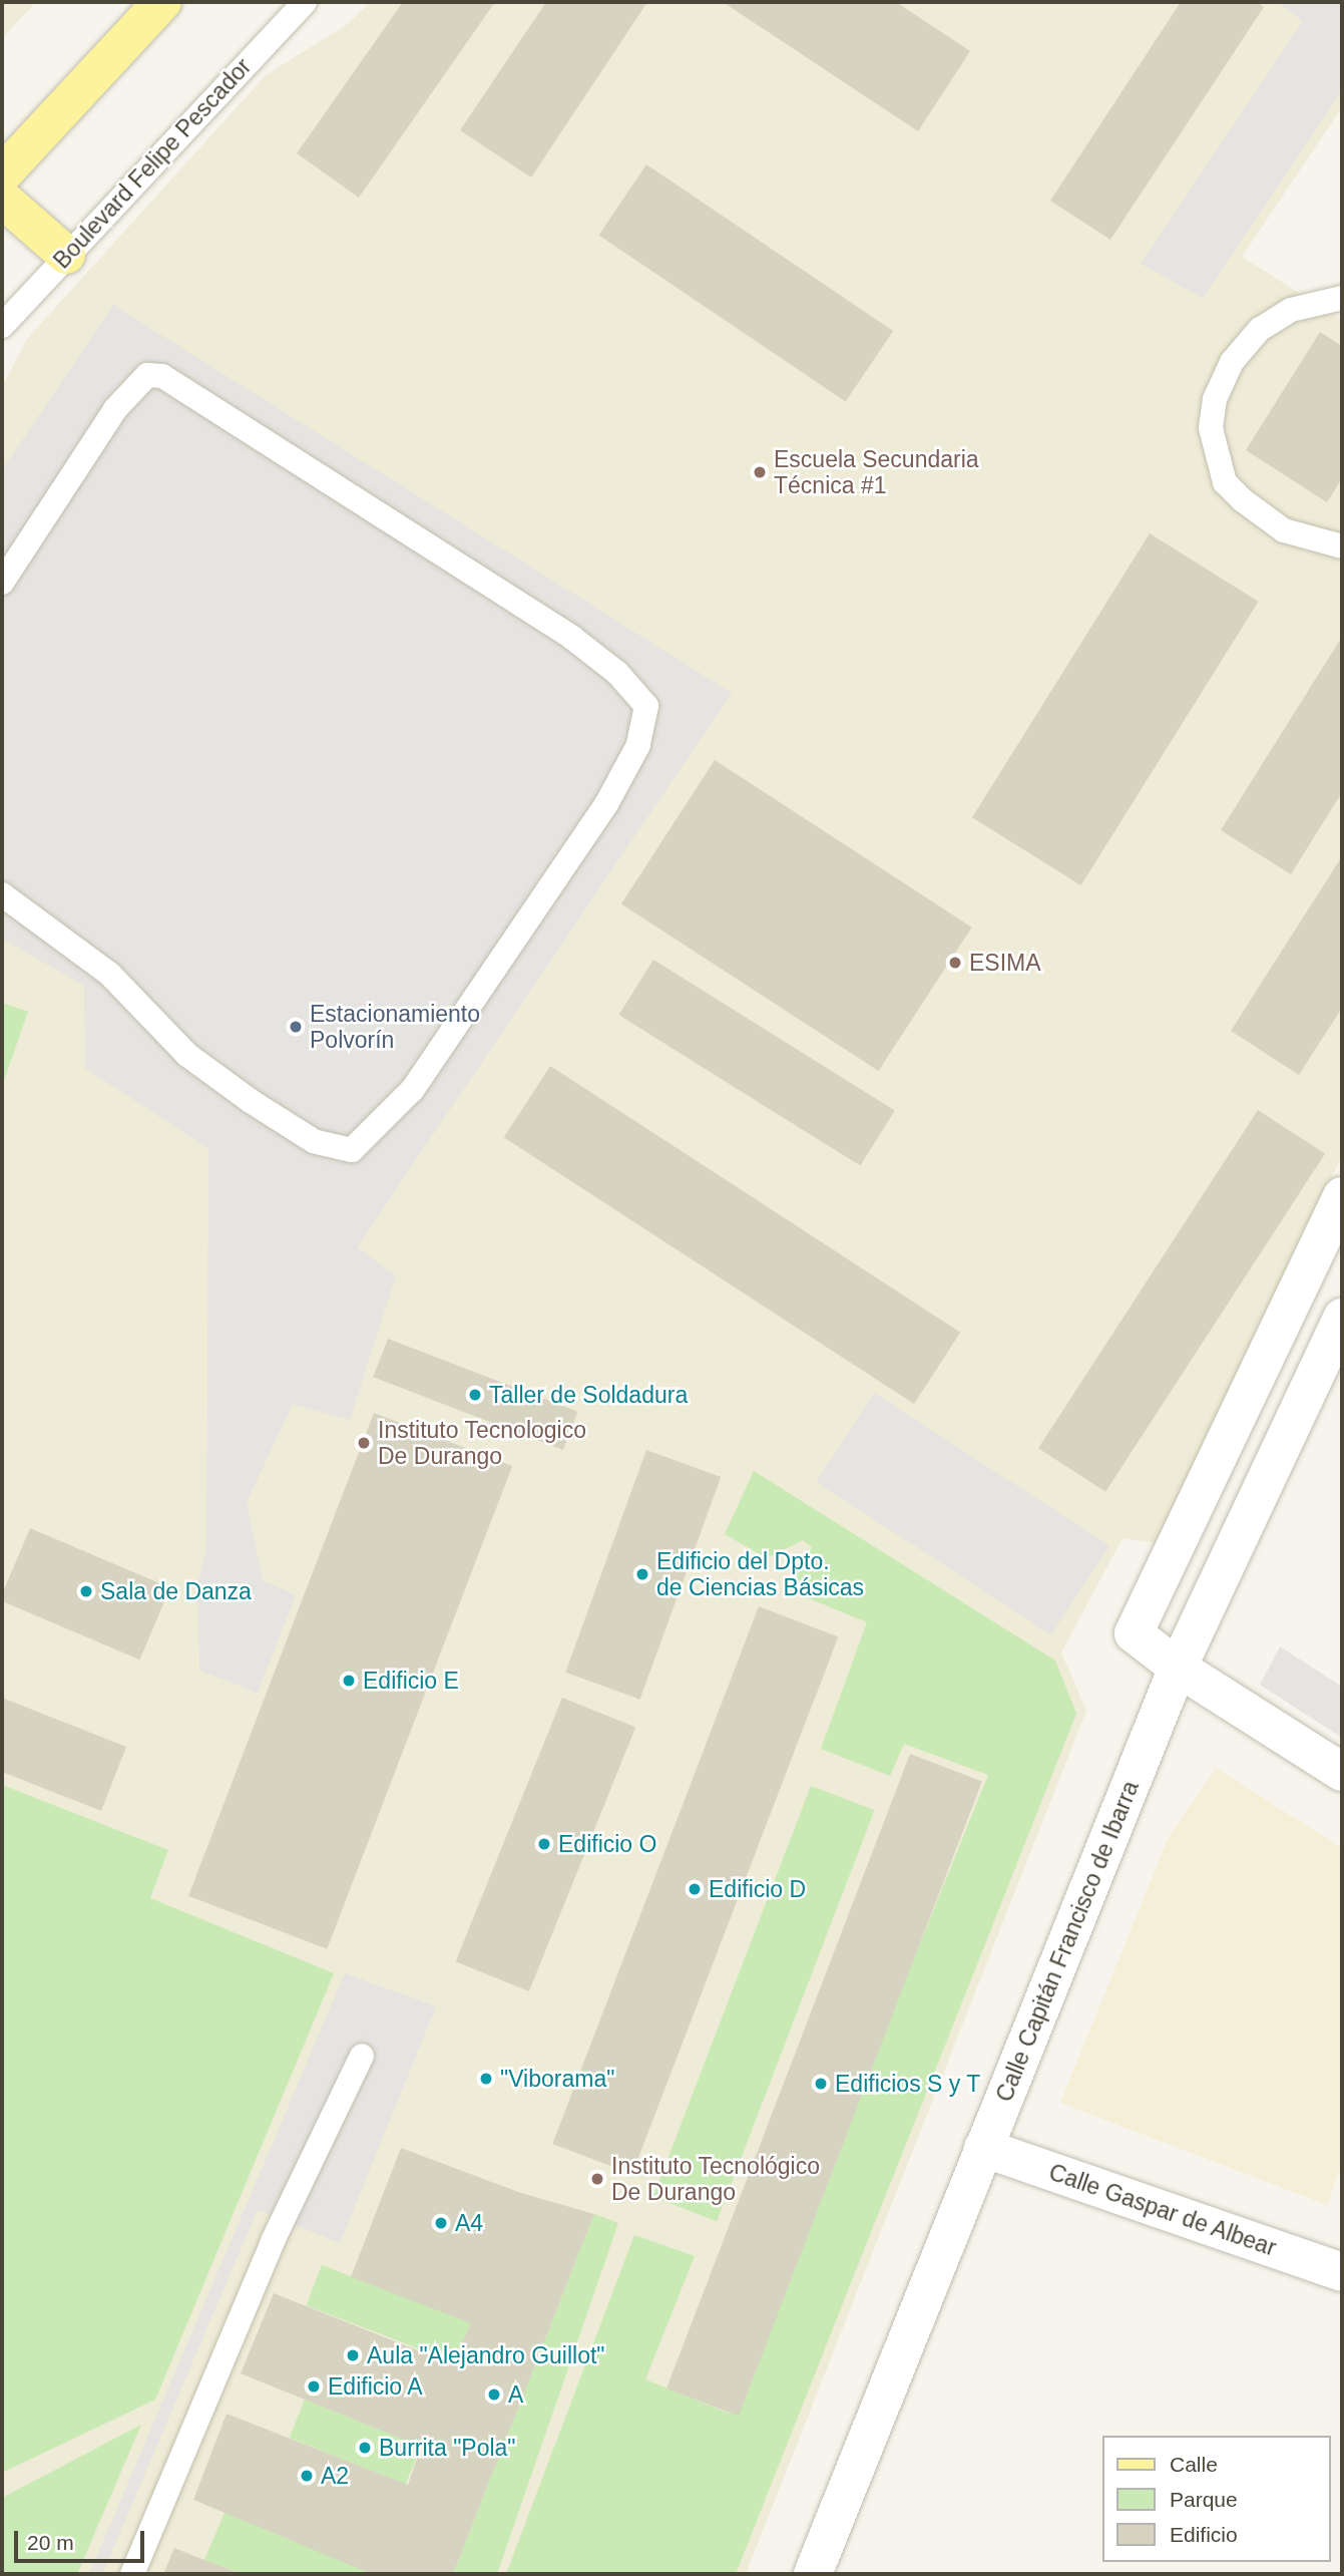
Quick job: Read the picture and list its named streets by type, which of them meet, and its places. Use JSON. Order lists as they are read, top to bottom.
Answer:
{
  "streets": {
    "street": ["Calle Capitán Francisco de Ibarra", "Calle Gaspar de Albear"],
    "lane": ["Boulevard Felipe Pescador"]
  },
  "crossings": [
    ["Calle Capitán Francisco de Ibarra", "Calle Gaspar de Albear"]
  ],
  "places": [
    "Escuela Secundaria Técnica #1",
    "ESIMA",
    "Estacionamiento Polvorín",
    "Taller de Soldadura",
    "Instituto Tecnologico De Durango",
    "Edificio del Dpto. de Ciencias Básicas",
    "Sala de Danza",
    "Edificio E",
    "Edificio O",
    "Edificio D",
    "\"Viborama\"",
    "Edificios S y T",
    "Instituto Tecnológico De Durango",
    "A4",
    "Aula \"Alejandro Guillot\"",
    "Edificio A",
    "A",
    "Burrita \"Pola\"",
    "A2"
  ],
  "legend": ["Calle", "Parque", "Edificio"],
  "scale_bar": "20 m"
}
